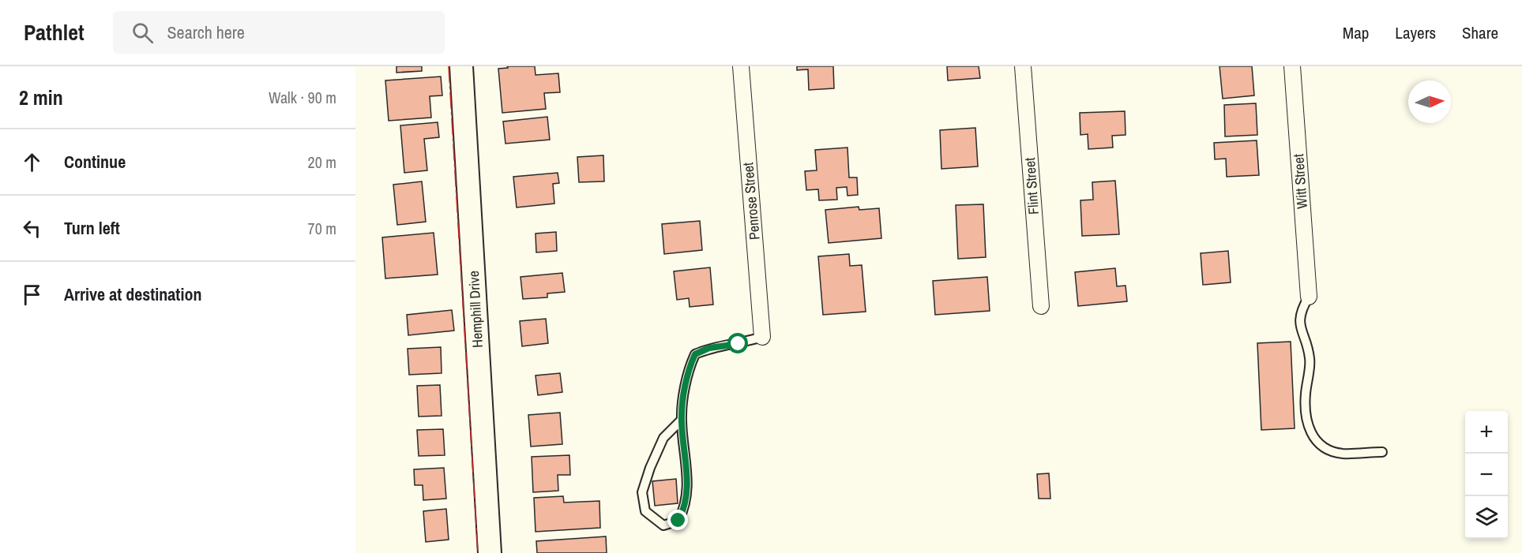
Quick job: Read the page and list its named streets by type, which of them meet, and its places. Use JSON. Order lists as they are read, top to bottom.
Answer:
{
  "streets": {
    "street": [
      "Witt Street",
      "Flint Street",
      "Penrose Street",
      "Hemphill Drive"
    ]
  },
  "north": "right",
  "page": {
    "header": "Pathlet",
    "search": "Search here",
    "nav": ["Map", "Layers", "Share"],
    "heading": ["2 min", "Walk · 90 m"],
    "list": [
      ["Continue", "20 m"],
      ["Turn left", "70 m"],
      "Arrive at destination"
    ],
    "map_buttons": ["+", "−"]
  }
}
